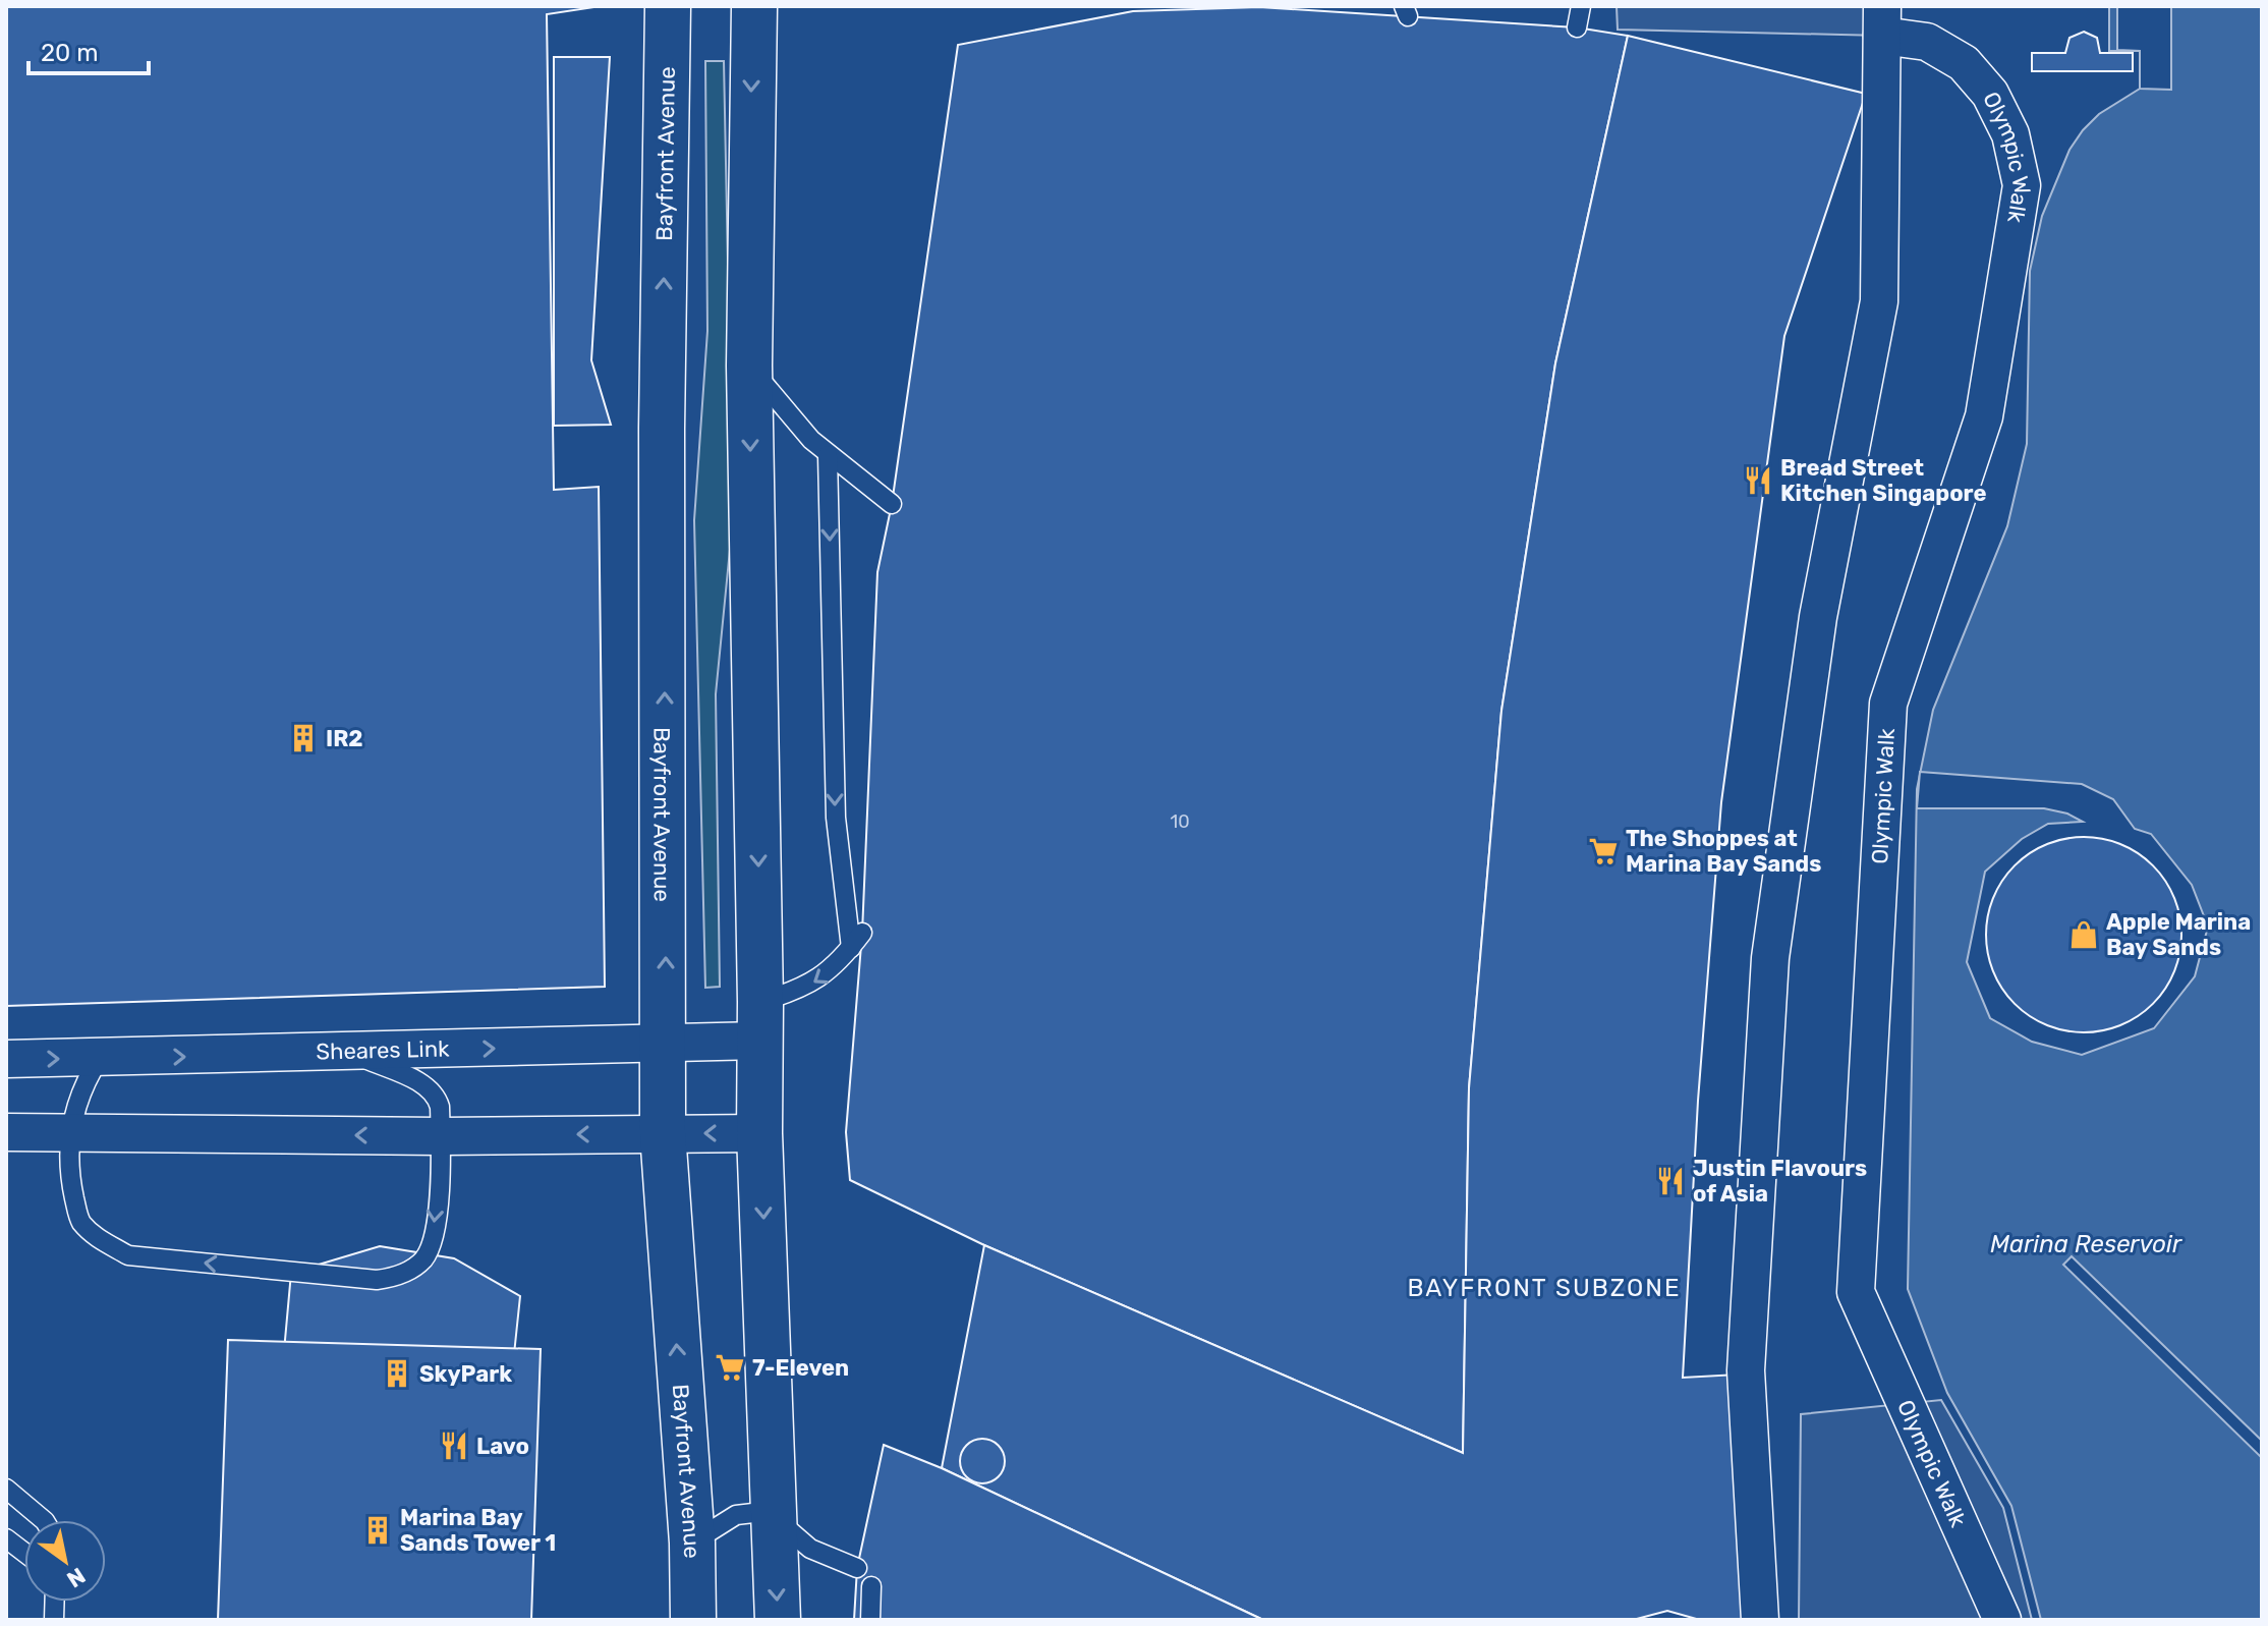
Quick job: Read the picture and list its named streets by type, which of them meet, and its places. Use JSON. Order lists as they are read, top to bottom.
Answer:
{
  "streets": {
    "main road": ["Bayfront Avenue"],
    "street": ["Olympic Walk", "Sheares Link"]
  },
  "crossings": [
    ["Bayfront Avenue", "Sheares Link"]
  ],
  "districts": ["BAYFRONT SUBZONE"],
  "water": ["Marina Reservoir"],
  "places": {
    "restaurant": ["Bread Street Kitchen Singapore", "Justin Flavours of Asia", "Lavo"],
    "building": ["IR2", "SkyPark", "Marina Bay Sands Tower 1"],
    "supermarket": ["The Shoppes at Marina Bay Sands", "7-Eleven"],
    "shop": ["Apple Marina Bay Sands"]
  },
  "house_numbers": ["10"],
  "scale_bar": "20 m",
  "north": "bottom right"
}
